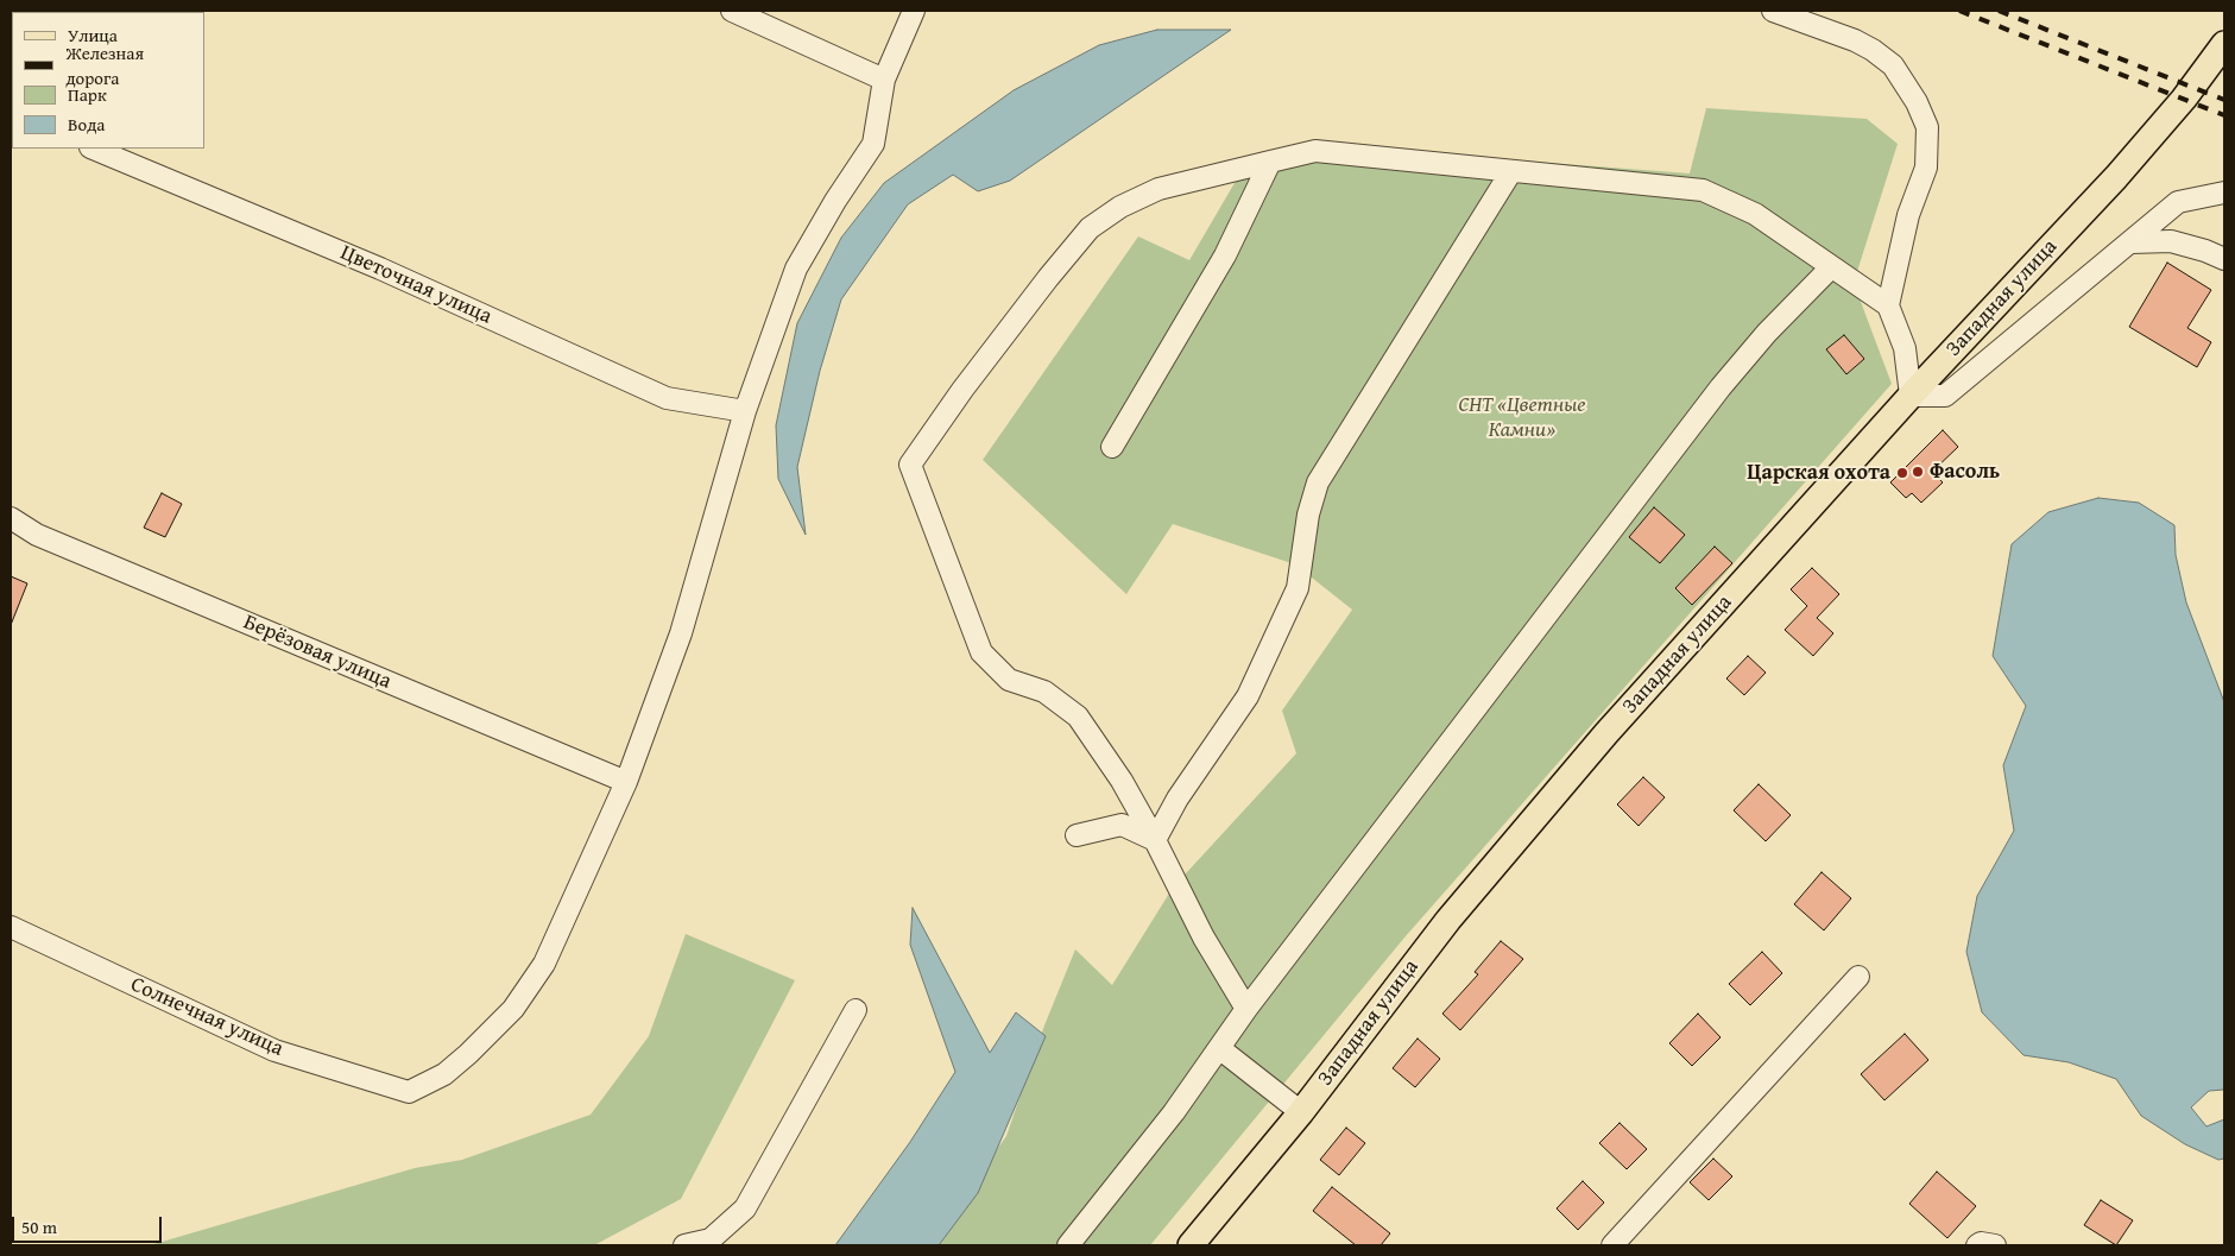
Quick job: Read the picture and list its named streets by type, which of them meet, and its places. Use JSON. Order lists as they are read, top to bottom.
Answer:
{
  "streets": {
    "main road": ["Западная улица"],
    "street": ["Цветочная улица", "Берёзовая улица", "Солнечная улица"]
  },
  "crossings": [
    ["Берёзовая улица", "Солнечная улица"]
  ],
  "parks": ["СНТ «Цветные Камни»"],
  "places": ["Фасоль", "Царская охота"],
  "legend": [
    "Улица",
    "Железная дорога",
    "Парк",
    "Вода"
  ],
  "scale_bar": "50 m"
}
